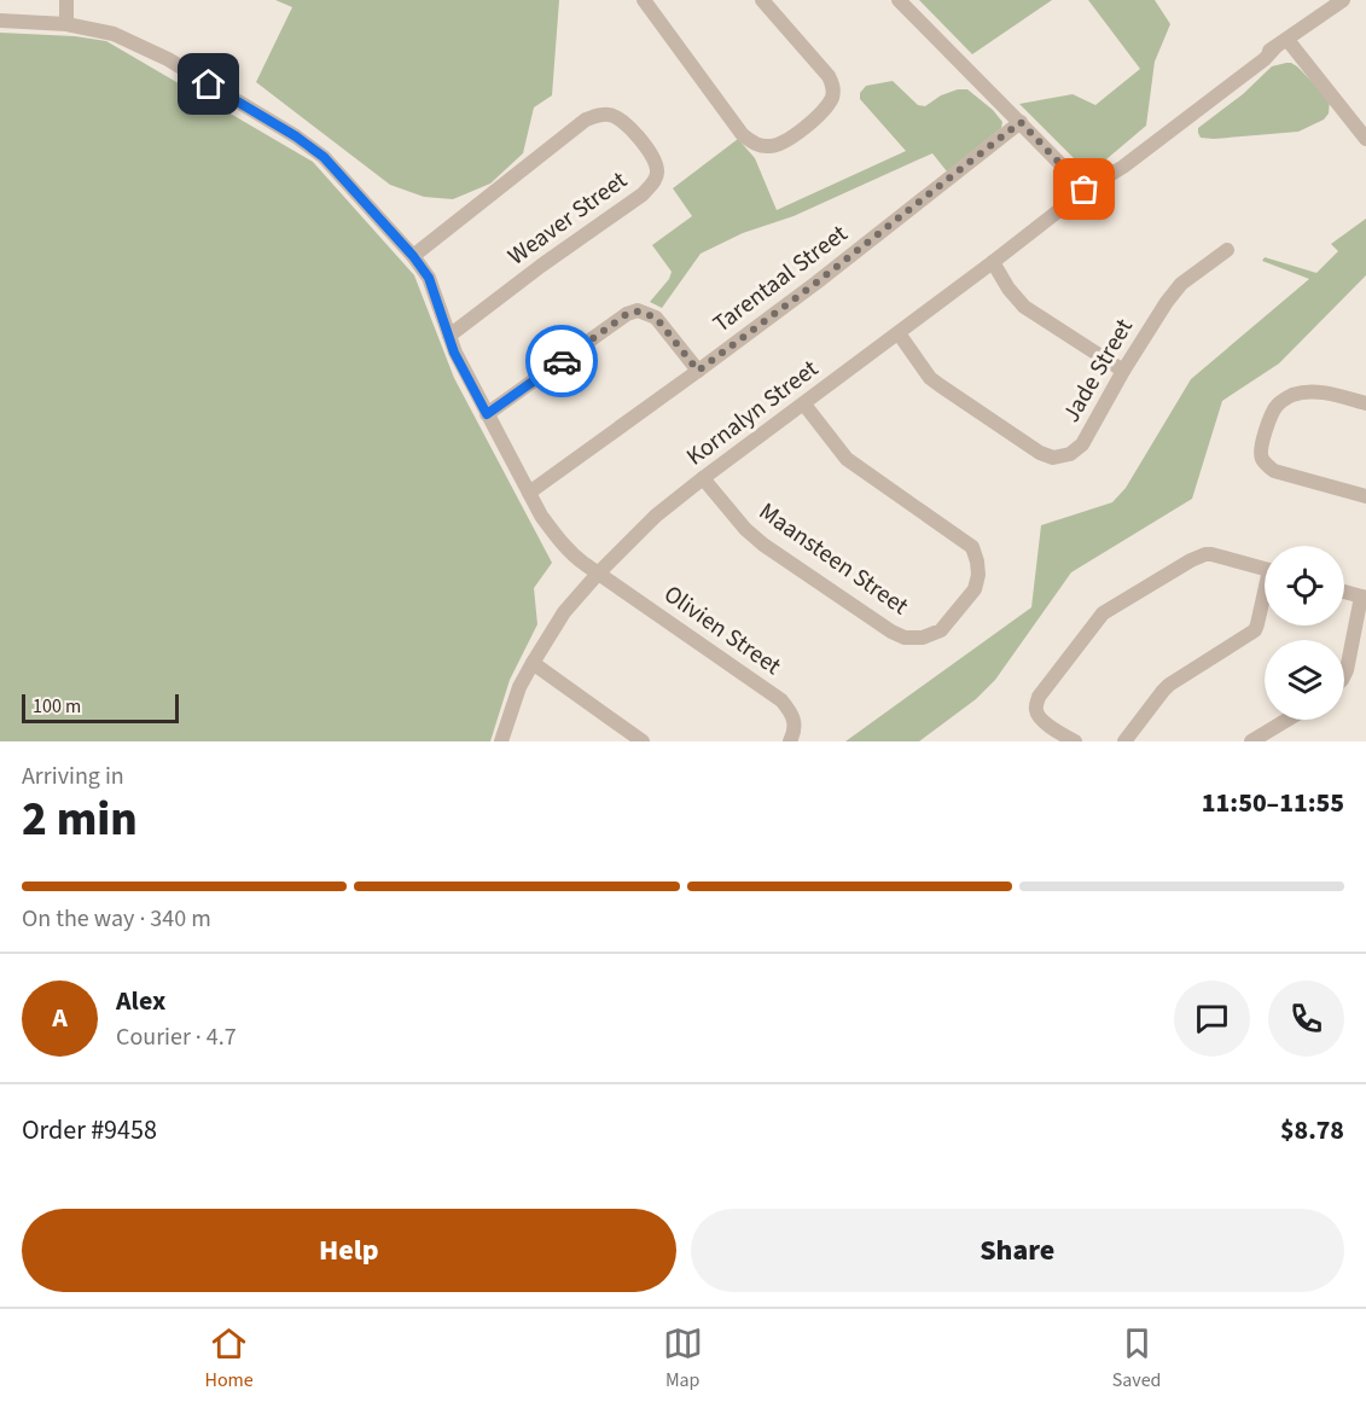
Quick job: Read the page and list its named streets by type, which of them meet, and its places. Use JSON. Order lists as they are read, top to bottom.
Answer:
{
  "streets": {
    "street": [
      "Weaver Street",
      "Tarentaal Street",
      "Jade Street",
      "Kornalyn Street",
      "Maansteen Street",
      "Olivien Street"
    ]
  },
  "crossings": [
    ["Weaver Street", "Olivien Street"],
    ["Tarentaal Street", "Olivien Street"],
    ["Jade Street", "Kornalyn Street"],
    ["Kornalyn Street", "Maansteen Street"],
    ["Kornalyn Street", "Olivien Street"]
  ],
  "scale_bar": "100 m",
  "page": {
    "scale": "100 m",
    "heading": ["2 min", "Arriving in", "11:50–11:55"],
    "panel": [
      "Alex",
      "Courier · 4.7",
      "Order #9458",
      "$8.78"
    ],
    "bar": "On the way · 340 m",
    "round": "A",
    "buttons": ["Help", "Share"],
    "tabs": ["Home", "Map", "Saved"]
  }
}
